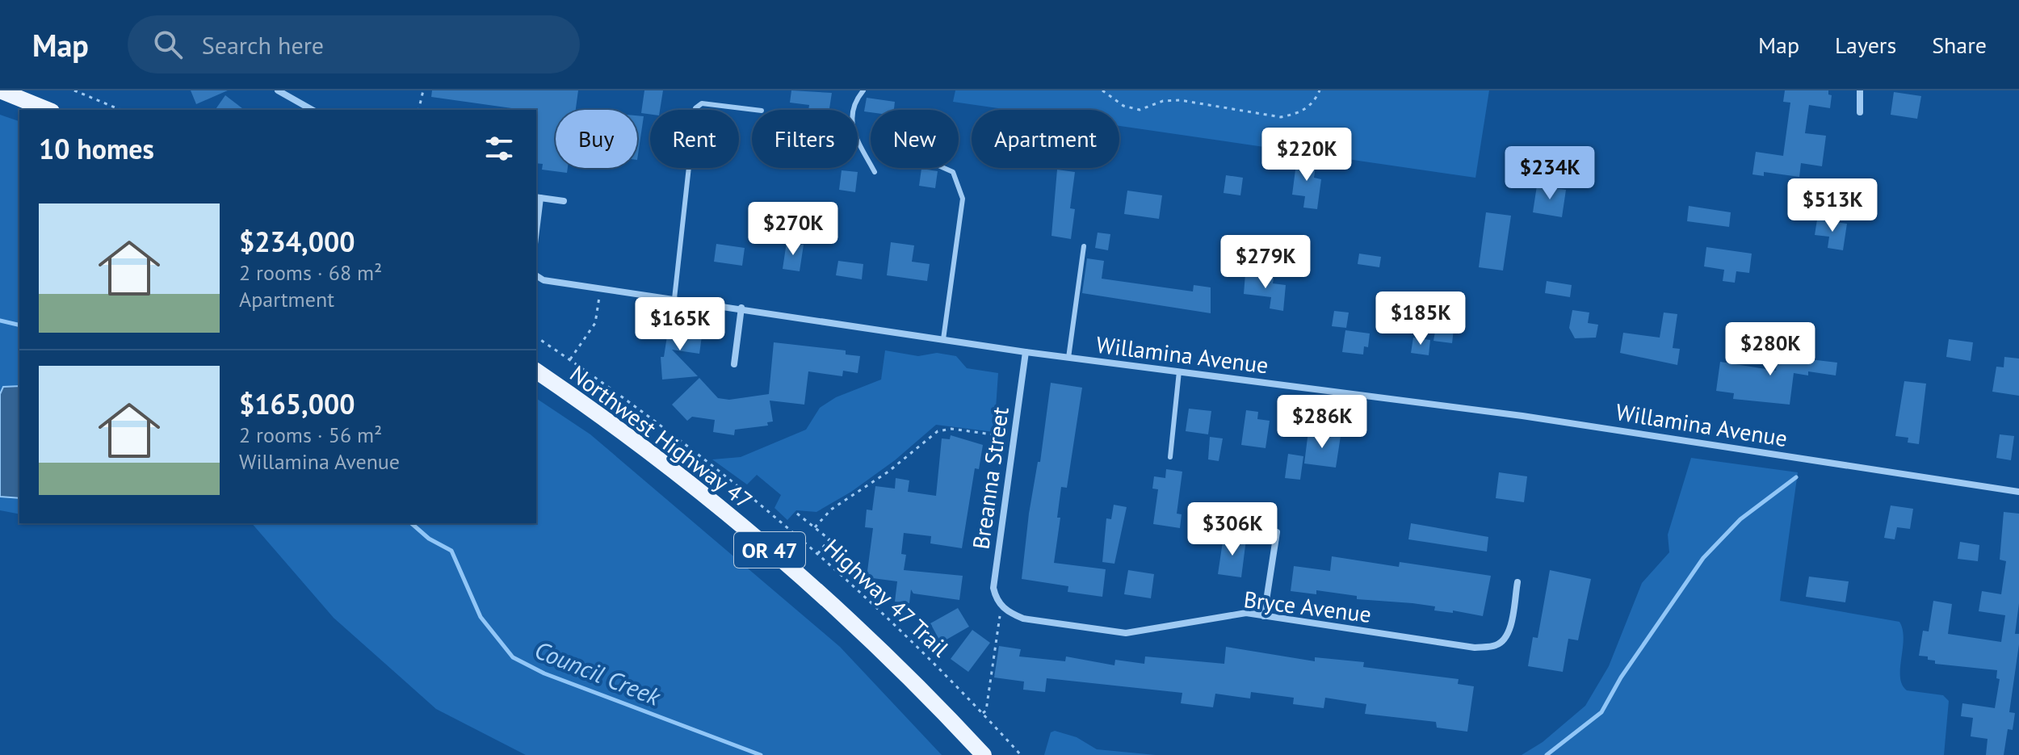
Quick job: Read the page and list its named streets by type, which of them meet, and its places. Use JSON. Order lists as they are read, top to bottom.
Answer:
{
  "streets": {
    "main road": ["Northwest Highway 47", "OR 47"],
    "street": ["Willamina Avenue", "Breanna Street", "Bryce Avenue"],
    "path": ["Highway 47 Trail"]
  },
  "crossings": [
    ["Willamina Avenue", "Breanna Street"],
    ["Breanna Street", "Bryce Avenue"]
  ],
  "water": ["Council Creek"],
  "page": {
    "header": "Map",
    "search": "Search here",
    "nav": ["Map", "Layers", "Share"],
    "chip": [
      "Buy",
      "Rent",
      "Filters",
      "New",
      "Apartment"
    ],
    "heading": "10 homes",
    "price": [
      "$220K",
      "$234K",
      "$513K",
      "$270K",
      "$279K",
      "$185K",
      "$165K",
      "$280K",
      "$286K",
      "$306K"
    ],
    "list": [
      {
        "name": "$234,000",
        "note": "2 rooms · 68 m² · Apartment"
      },
      {
        "name": "$165,000",
        "note": "2 rooms · 56 m² · Willamina Avenue"
      }
    ]
  }
}
